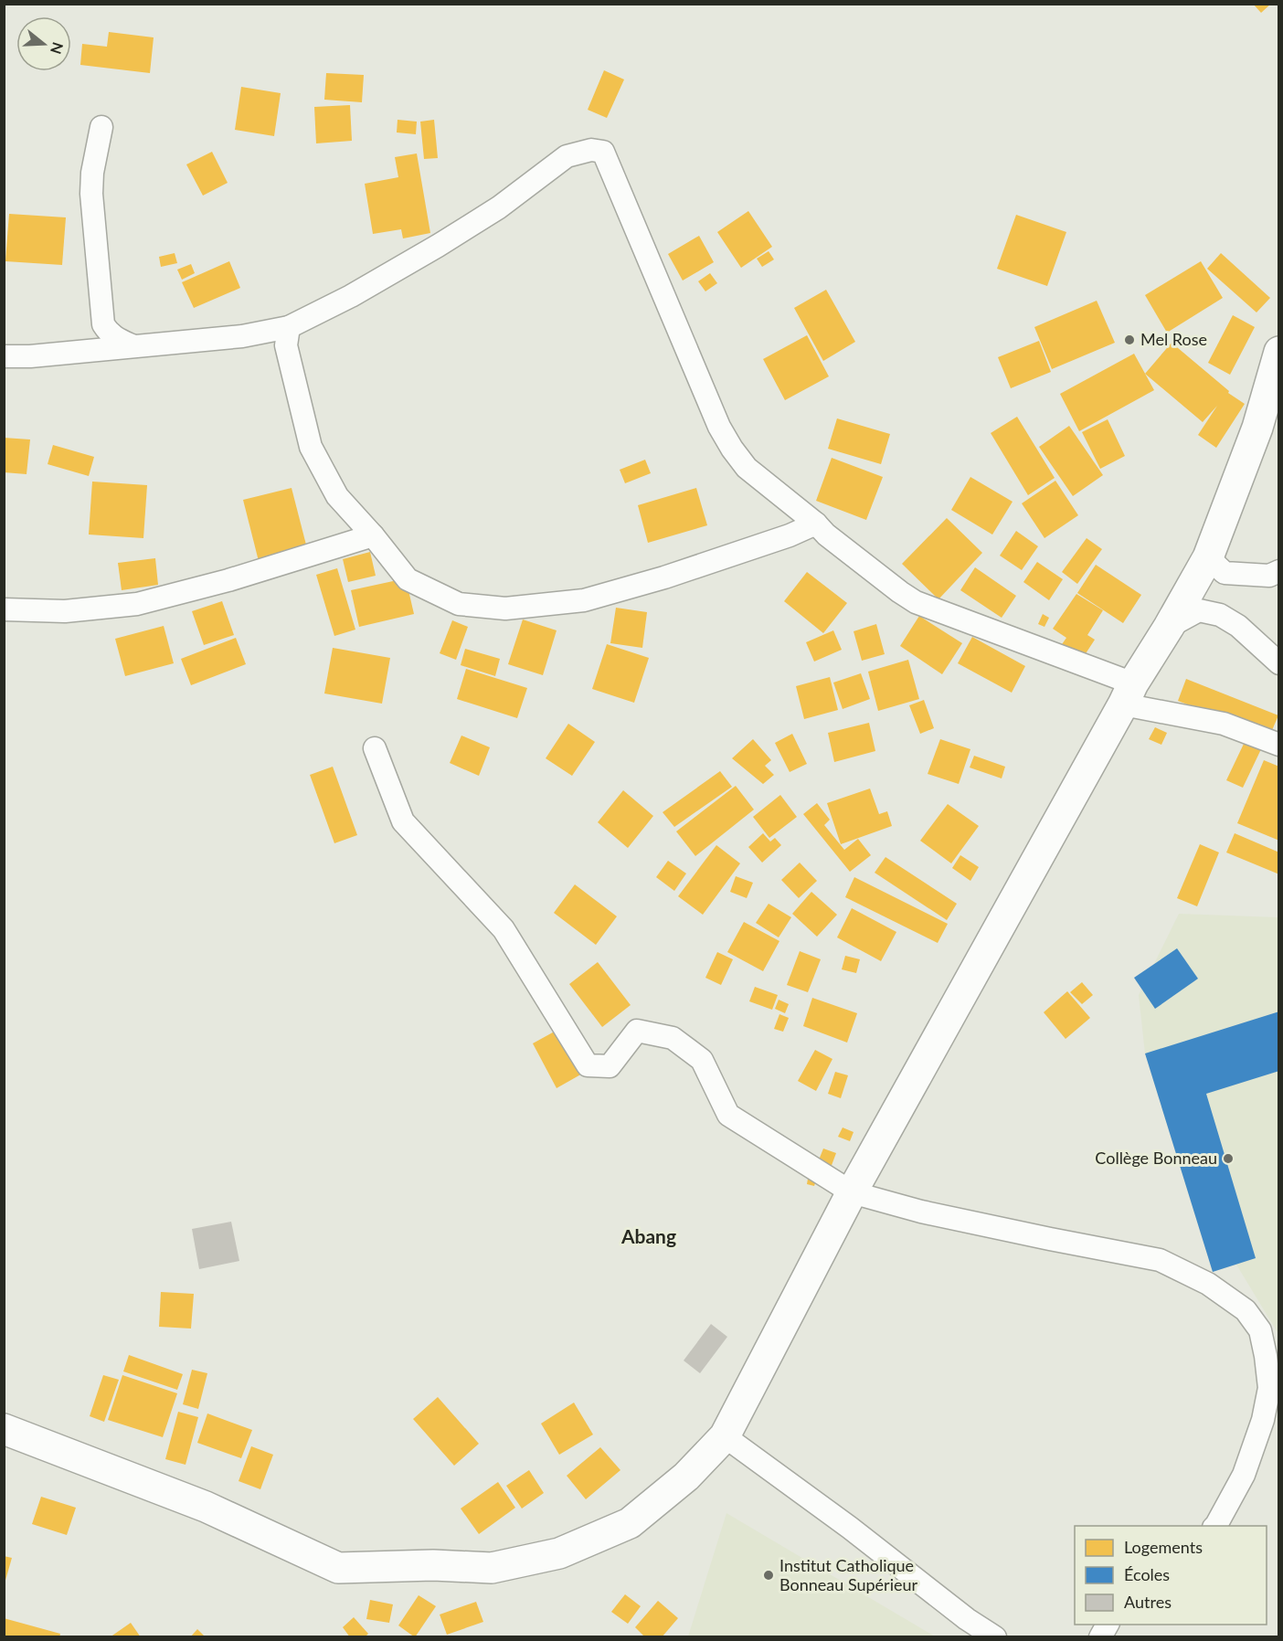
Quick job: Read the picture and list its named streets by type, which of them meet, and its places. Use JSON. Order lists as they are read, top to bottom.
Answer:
{
  "districts": ["Abang"],
  "places": ["Mel Rose", "Collège Bonneau", "Institut Catholique Bonneau Supérieur"],
  "legend": ["Logements", "Écoles", "Autres"],
  "north": "right"
}
